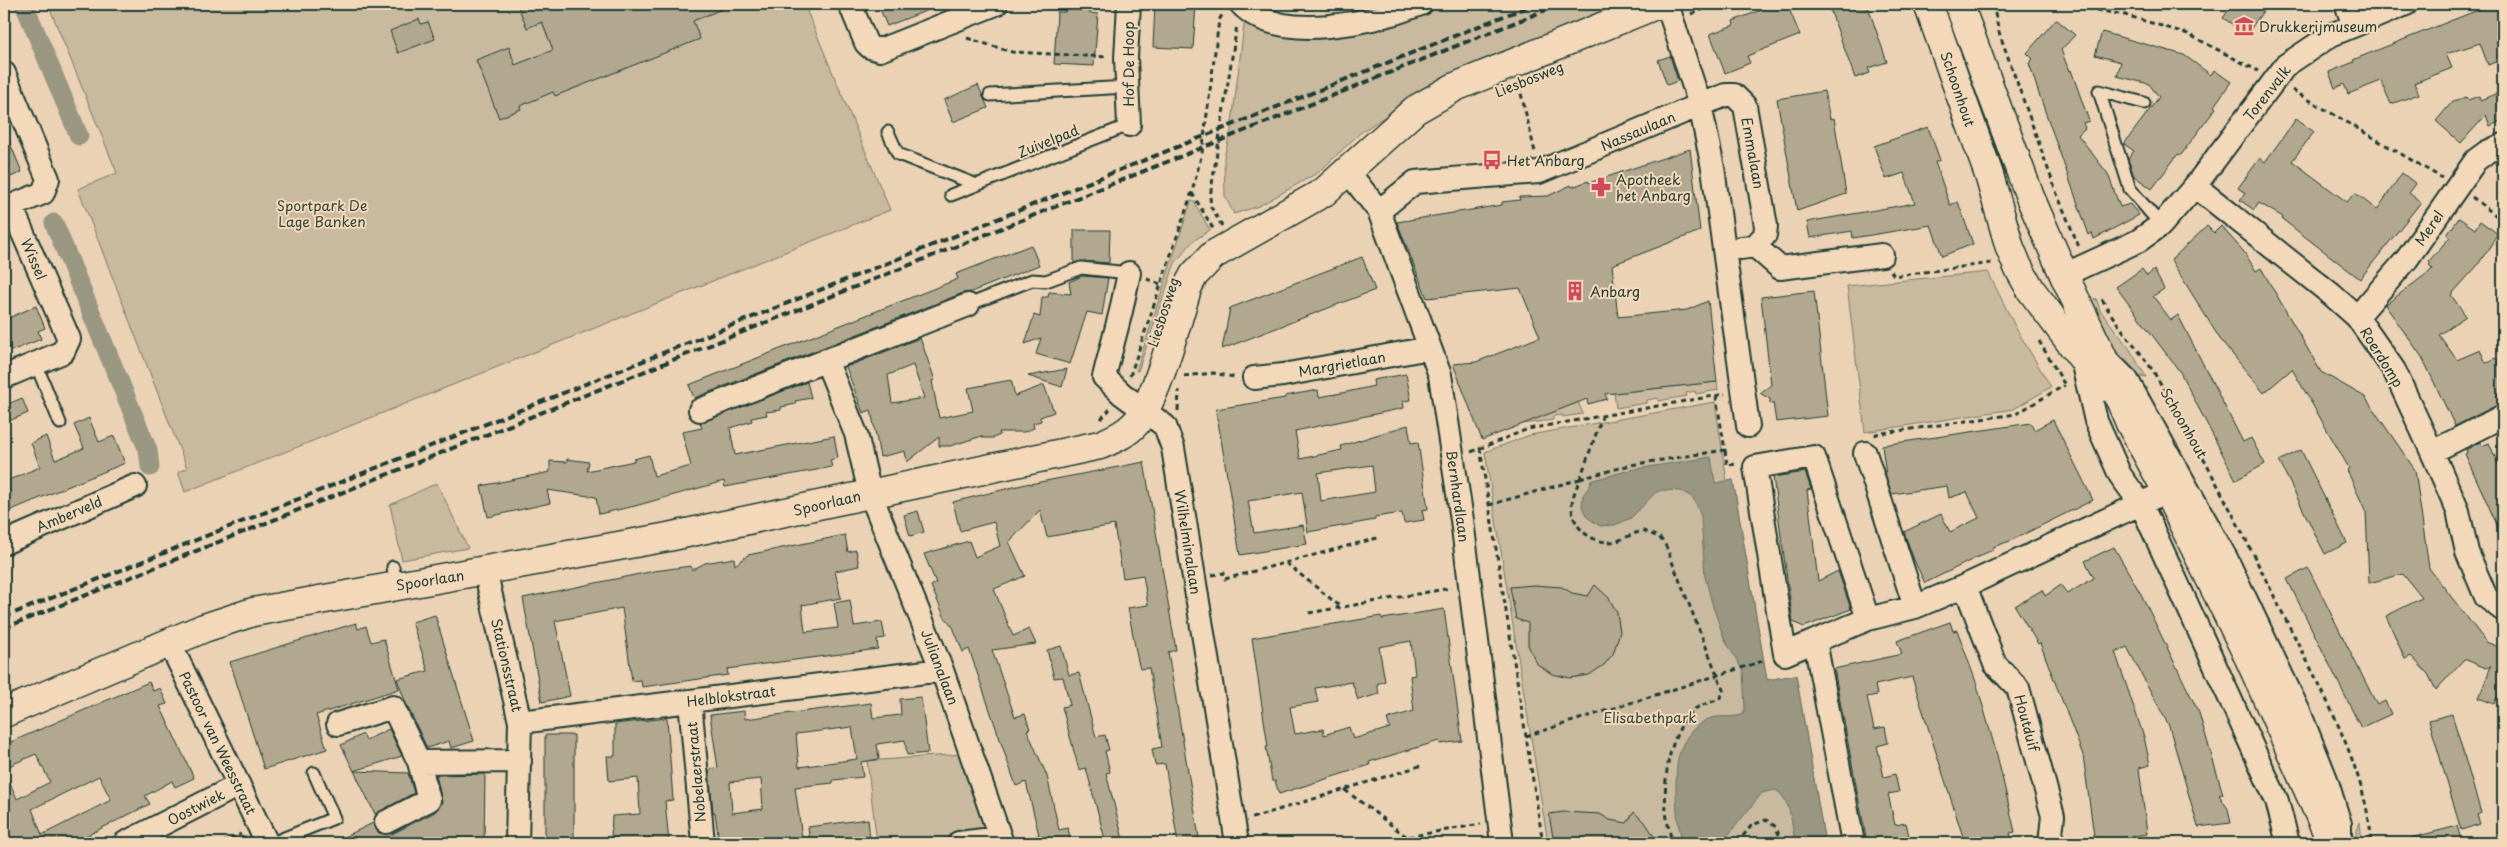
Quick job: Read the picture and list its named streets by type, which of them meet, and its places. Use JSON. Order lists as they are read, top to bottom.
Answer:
{
  "streets": {
    "street": [
      "Hof De Hoop",
      "Liesbosweg",
      "Schoonhout",
      "Torenvalk",
      "Nassaulaan",
      "Emmalaan",
      "Merel",
      "Wissel",
      "Roerdomp",
      "Margrietlaan",
      "Bernhardlaan",
      "Spoorlaan",
      "Amberveld",
      "Wilhelminalaan",
      "Stationsstraat",
      "Julianalaan",
      "Helblokstraat",
      "Houtduif",
      "Pastoor van Weesstraat",
      "Nobelaerstraat",
      "Oostwiek"
    ],
    "lane": ["Zuivelpad"]
  },
  "crossings": [
    ["Hof De Hoop", "Zuivelpad"],
    ["Liesbosweg", "Nassaulaan"],
    ["Liesbosweg", "Bernhardlaan"],
    ["Liesbosweg", "Spoorlaan"],
    ["Liesbosweg", "Wilhelminalaan"],
    ["Schoonhout", "Torenvalk"],
    ["Torenvalk", "Roerdomp"],
    ["Nassaulaan", "Emmalaan"],
    ["Nassaulaan", "Bernhardlaan"],
    ["Merel", "Roerdomp"],
    ["Margrietlaan", "Bernhardlaan"],
    ["Spoorlaan", "Wilhelminalaan"],
    ["Spoorlaan", "Stationsstraat"],
    ["Spoorlaan", "Julianalaan"],
    ["Spoorlaan", "Pastoor van Weesstraat"],
    ["Stationsstraat", "Helblokstraat"],
    ["Julianalaan", "Helblokstraat"],
    ["Helblokstraat", "Nobelaerstraat"],
    ["Pastoor van Weesstraat", "Oostwiek"]
  ],
  "parks": ["Sportpark De Lage Banken", "Elisabethpark"],
  "places": {
    "museum": ["Drukkerijmuseum"],
    "bus stop": ["Het Anbarg"],
    "pharmacy": ["Apotheek het Anbarg"],
    "building": ["Anbarg"]
  }
}
